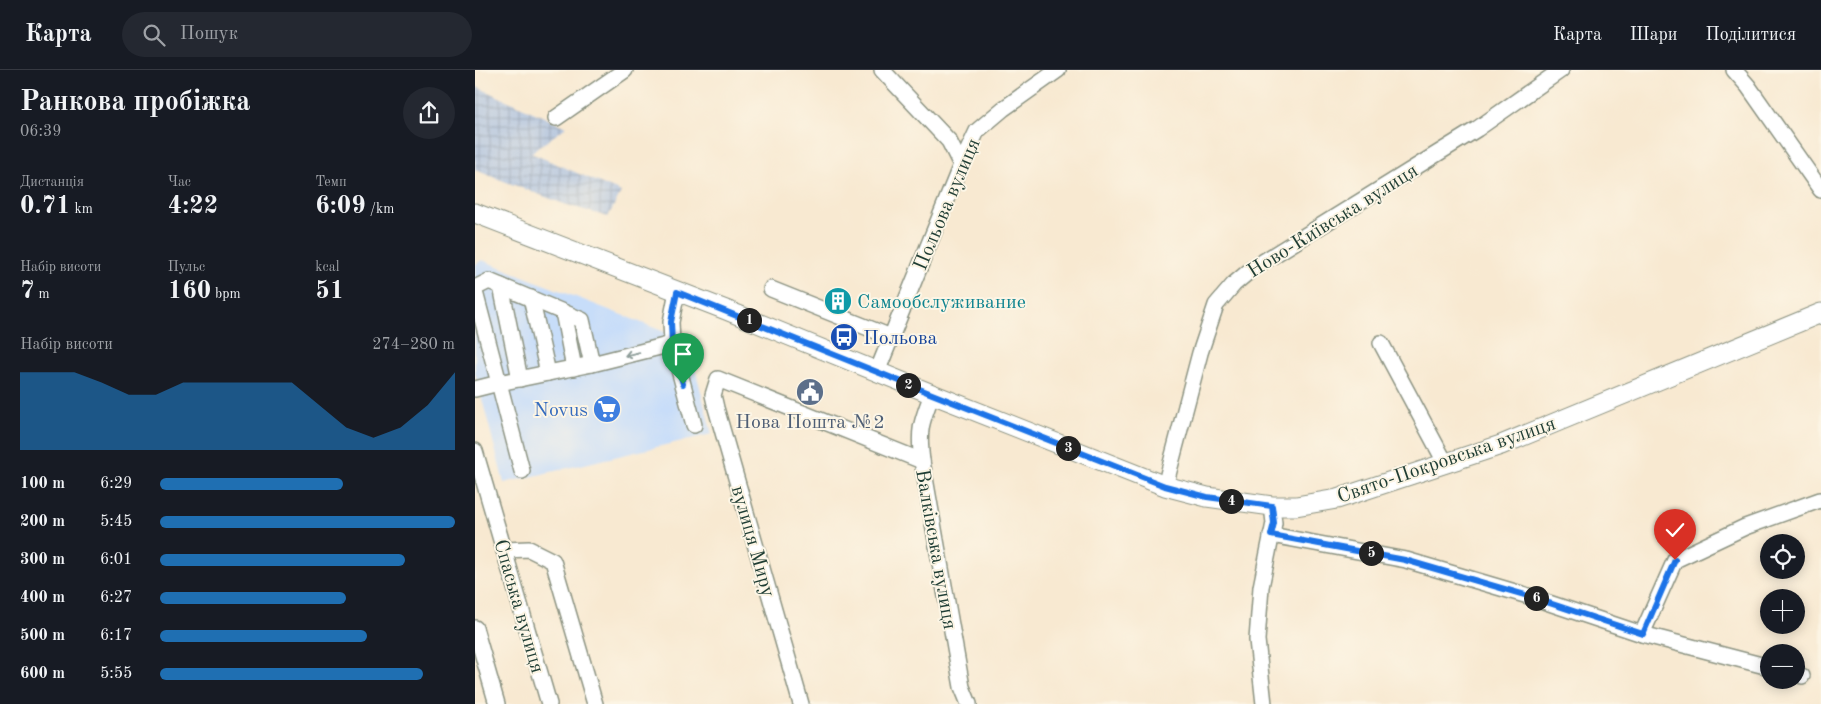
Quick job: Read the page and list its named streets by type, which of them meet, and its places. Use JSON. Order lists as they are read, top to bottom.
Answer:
{
  "streets": {
    "main road": ["Свято-Покровська вулиця"],
    "street": [
      "Польова вулиця",
      "Ново-Київська вулиця",
      "вулиця Миру",
      "Валківська вулиця",
      "Спаська вулиця"
    ]
  },
  "crossings": [
    ["Польова вулиця", "Свято-Покровська вулиця"],
    ["Ново-Київська вулиця", "Свято-Покровська вулиця"],
    ["Свято-Покровська вулиця", "Валківська вулиця"],
    ["вулиця Миру", "Валківська вулиця"]
  ],
  "places": {
    "building": ["Самообслуживание"],
    "bus stop": ["Польова"],
    "public building": ["Нова Пошта №2"],
    "supermarket": ["Novus"]
  },
  "page": {
    "header": "Карта",
    "search": "Пошук",
    "nav": ["Карта", "Шари", "Поділитися"],
    "heading": ["Ранкова пробіжка", "06:39"],
    "stats": [
      ["Дистанція", "0.71 km"],
      ["Час", "4:22"],
      ["Темп", "6:09 /km"],
      ["Набір висоти", "7 m"],
      ["Пульс", "160 bpm"],
      ["kcal", "51"]
    ],
    "pins": [
      "1",
      "2",
      "3",
      "4",
      "5",
      "6"
    ],
    "chart": ["Набір висоти", "274–280 m"],
    "list": [
      {
        "name": "100 m",
        "note": "6:29"
      },
      {
        "name": "200 m",
        "note": "5:45"
      },
      {
        "name": "300 m",
        "note": "6:01"
      },
      {
        "name": "400 m",
        "note": "6:27"
      },
      {
        "name": "500 m",
        "note": "6:17"
      },
      {
        "name": "600 m",
        "note": "5:55"
      }
    ],
    "map_buttons": ["+", "−"]
  }
}
